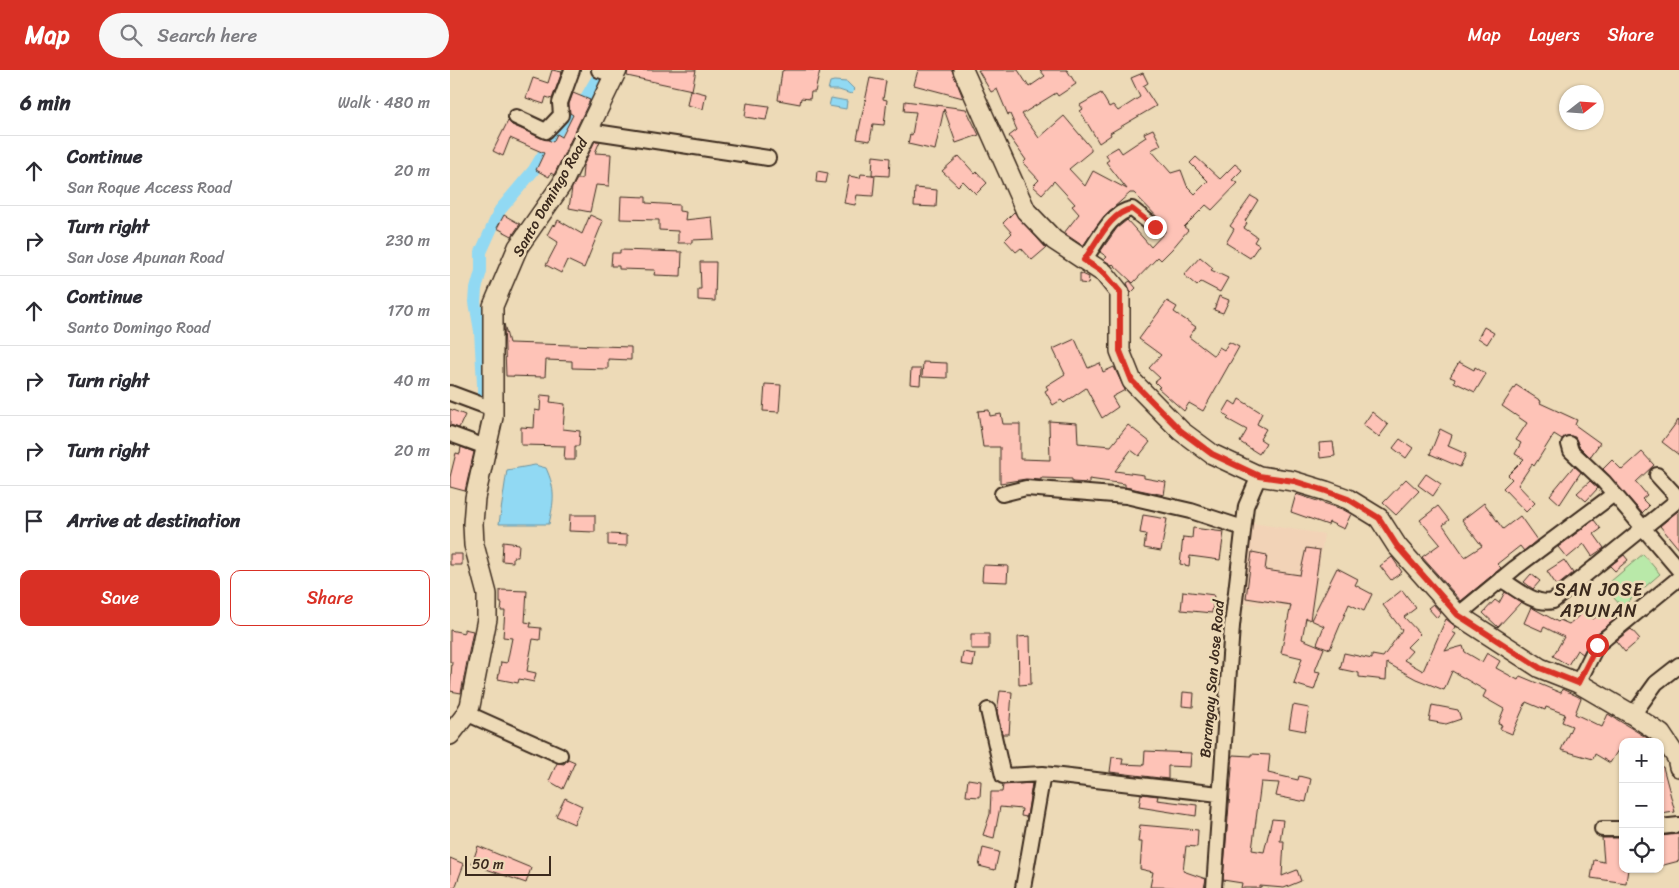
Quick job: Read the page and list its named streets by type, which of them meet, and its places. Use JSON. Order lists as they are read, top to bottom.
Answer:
{
  "streets": {
    "street": ["Santo Domingo Road", "Barangay San Jose Road"]
  },
  "districts": ["SAN JOSE APUNAN"],
  "scale_bar": "50 m",
  "north": "right",
  "page": {
    "header": "Map",
    "search": "Search here",
    "nav": ["Map", "Layers", "Share"],
    "heading": ["6 min", "Walk · 480 m"],
    "list": [
      ["Continue", "San Roque Access Road", "20 m"],
      ["Turn right", "San Jose Apunan Road", "230 m"],
      ["Continue", "Santo Domingo Road", "170 m"],
      ["Turn right", "40 m"],
      ["Turn right", "20 m"],
      "Arrive at destination"
    ],
    "buttons": ["Save", "Share"],
    "map_buttons": ["+", "−"],
    "scale": "50 m"
  }
}
